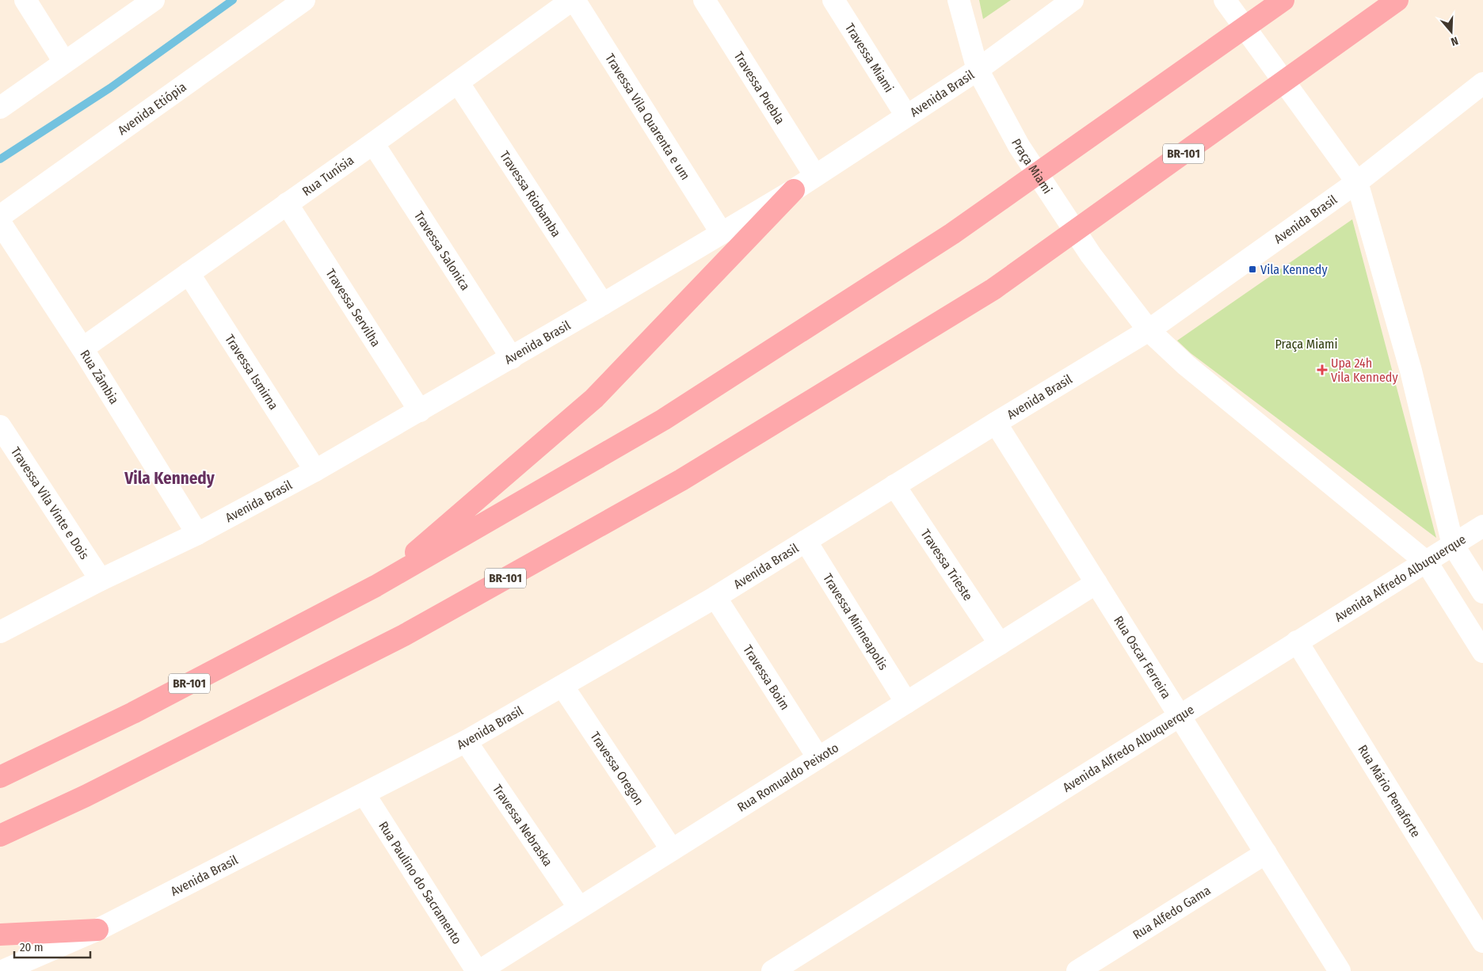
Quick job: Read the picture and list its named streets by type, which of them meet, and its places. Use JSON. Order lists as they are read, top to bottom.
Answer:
{
  "streets": {
    "highway": ["BR-101"],
    "street": [
      "Travessa Miami",
      "Travessa Puebla",
      "Avenida Brasil",
      "Avenida Etiópia",
      "Travessa Vila Quarenta e um",
      "Praça Miami",
      "Rua Tunísia",
      "Travessa Riobamba",
      "Travessa Salonica",
      "Travessa Servilha",
      "Travessa Ismirna",
      "Rua Zâmbia",
      "Travessa Vila Vinte e Dois",
      "Travessa Trieste",
      "Avenida Alfredo Albuquerque",
      "Travessa Minneapolis",
      "Rua Oscar Ferreira",
      "Travessa Boim",
      "Travessa Oregon",
      "Rua Romualdo Peixoto",
      "Rua Mário Penaforte",
      "Travessa Nebraska",
      "Rua Paulino do Sacramento",
      "Rua Alfedo Gama"
    ]
  },
  "crossings": [
    ["Travessa Miami", "Avenida Brasil"],
    ["Travessa Puebla", "Avenida Brasil"],
    ["Avenida Brasil", "Travessa Vila Quarenta e um"],
    ["Avenida Brasil", "Praça Miami"],
    ["Avenida Brasil", "Travessa Riobamba"],
    ["Avenida Brasil", "Travessa Salonica"],
    ["Avenida Brasil", "Travessa Servilha"],
    ["Avenida Brasil", "Travessa Ismirna"],
    ["Avenida Brasil", "Rua Zâmbia"],
    ["Avenida Brasil", "Travessa Vila Vinte e Dois"],
    ["Avenida Brasil", "Travessa Trieste"],
    ["Avenida Brasil", "Travessa Minneapolis"],
    ["Avenida Brasil", "Rua Oscar Ferreira"],
    ["Avenida Brasil", "Travessa Boim"],
    ["Avenida Brasil", "Travessa Oregon"],
    ["Avenida Brasil", "Travessa Nebraska"],
    ["Avenida Brasil", "Rua Paulino do Sacramento"],
    ["Travessa Vila Quarenta e um", "Rua Tunísia"],
    ["Praça Miami", "Avenida Alfredo Albuquerque"],
    ["Rua Tunísia", "Travessa Riobamba"],
    ["Rua Tunísia", "Travessa Salonica"],
    ["Rua Tunísia", "Travessa Servilha"],
    ["Rua Tunísia", "Travessa Ismirna"],
    ["Rua Tunísia", "Rua Zâmbia"],
    ["Travessa Trieste", "Rua Romualdo Peixoto"],
    ["Avenida Alfredo Albuquerque", "Rua Oscar Ferreira"],
    ["Avenida Alfredo Albuquerque", "Rua Mário Penaforte"],
    ["Travessa Minneapolis", "Rua Romualdo Peixoto"],
    ["Rua Oscar Ferreira", "Rua Romualdo Peixoto"],
    ["Rua Oscar Ferreira", "Rua Alfedo Gama"],
    ["Travessa Boim", "Rua Romualdo Peixoto"],
    ["Travessa Oregon", "Rua Romualdo Peixoto"],
    ["Rua Romualdo Peixoto", "Travessa Nebraska"],
    ["Rua Romualdo Peixoto", "Rua Paulino do Sacramento"]
  ],
  "districts": ["Vila Kennedy"],
  "parks": ["Praça Miami"],
  "places": {
    "transit": ["Vila Kennedy"],
    "health": ["Upa 24h Vila Kennedy"]
  },
  "scale_bar": "20 m",
  "north": "bottom"
}
